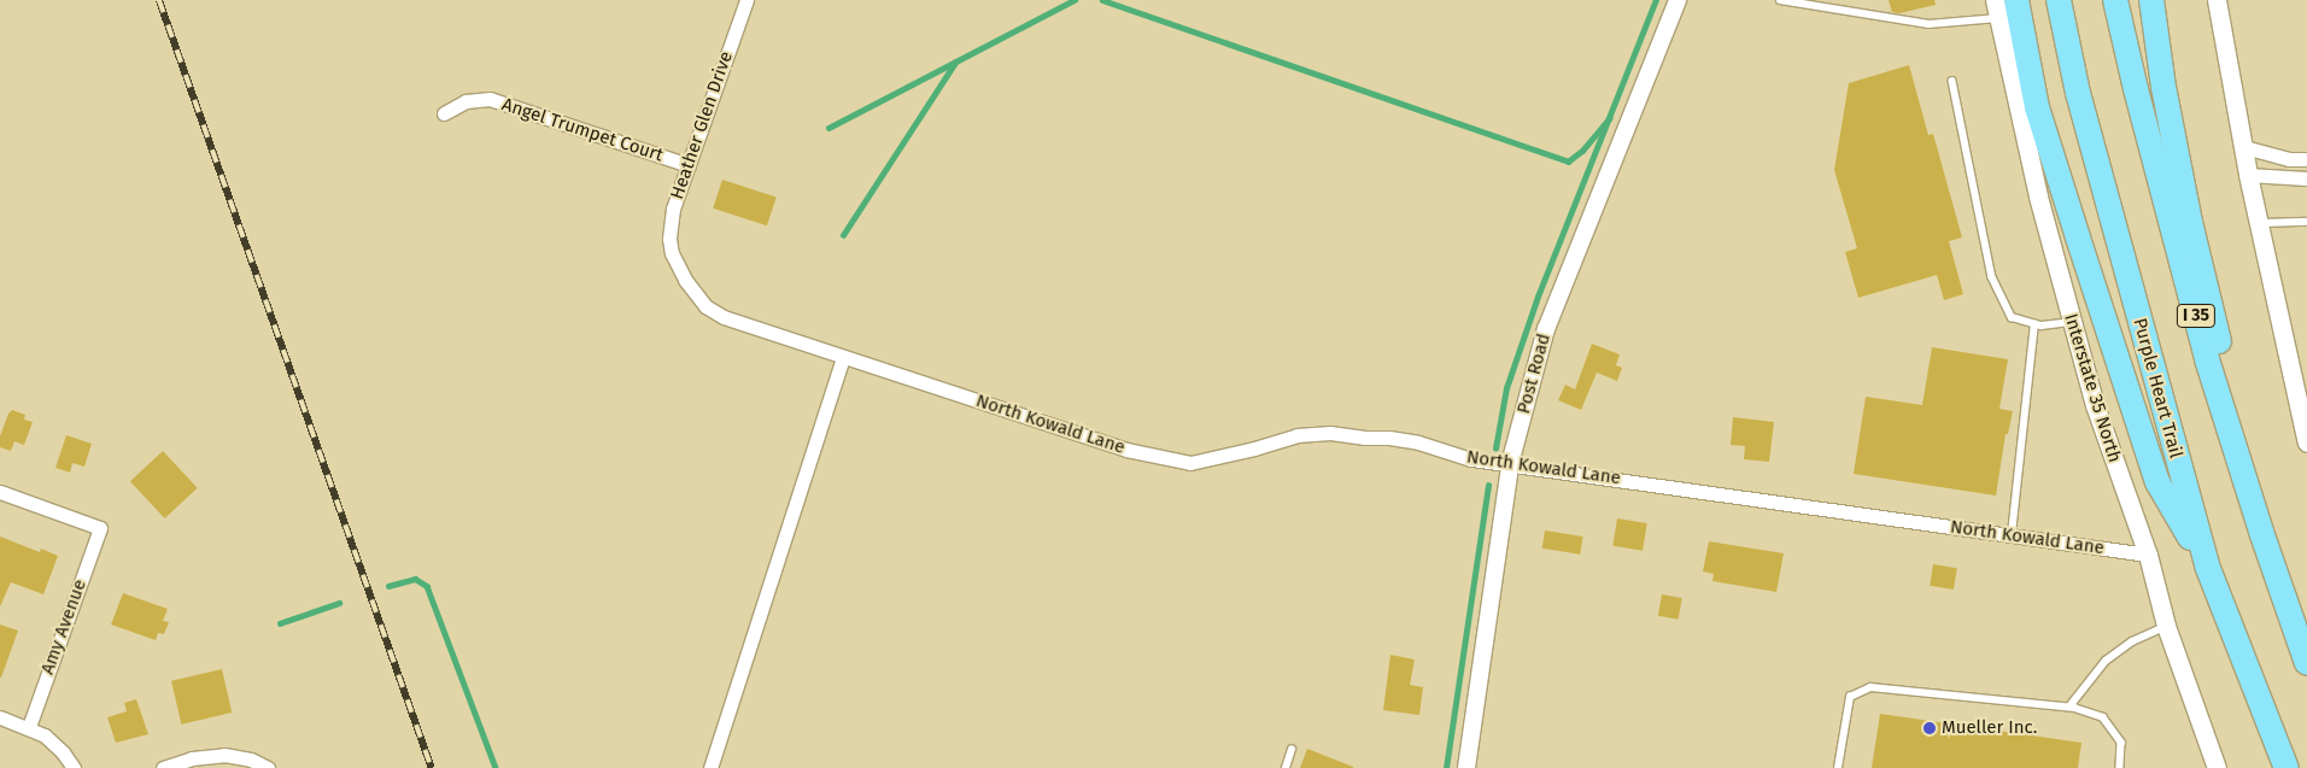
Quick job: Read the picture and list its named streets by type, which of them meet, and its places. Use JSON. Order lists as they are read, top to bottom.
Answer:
{
  "streets": {
    "highway": ["I 35", "Purple Heart Trail"],
    "main road": ["Interstate 35 North"],
    "street": [
      "Heather Glen Drive",
      "Angel Trumpet Court",
      "Post Road",
      "North Kowald Lane",
      "Amy Avenue"
    ]
  },
  "crossings": [
    ["Heather Glen Drive", "Angel Trumpet Court"],
    ["Heather Glen Drive", "North Kowald Lane"],
    ["Post Road", "North Kowald Lane"],
    ["Interstate 35 North", "North Kowald Lane"]
  ],
  "places": ["Mueller Inc."]
}
